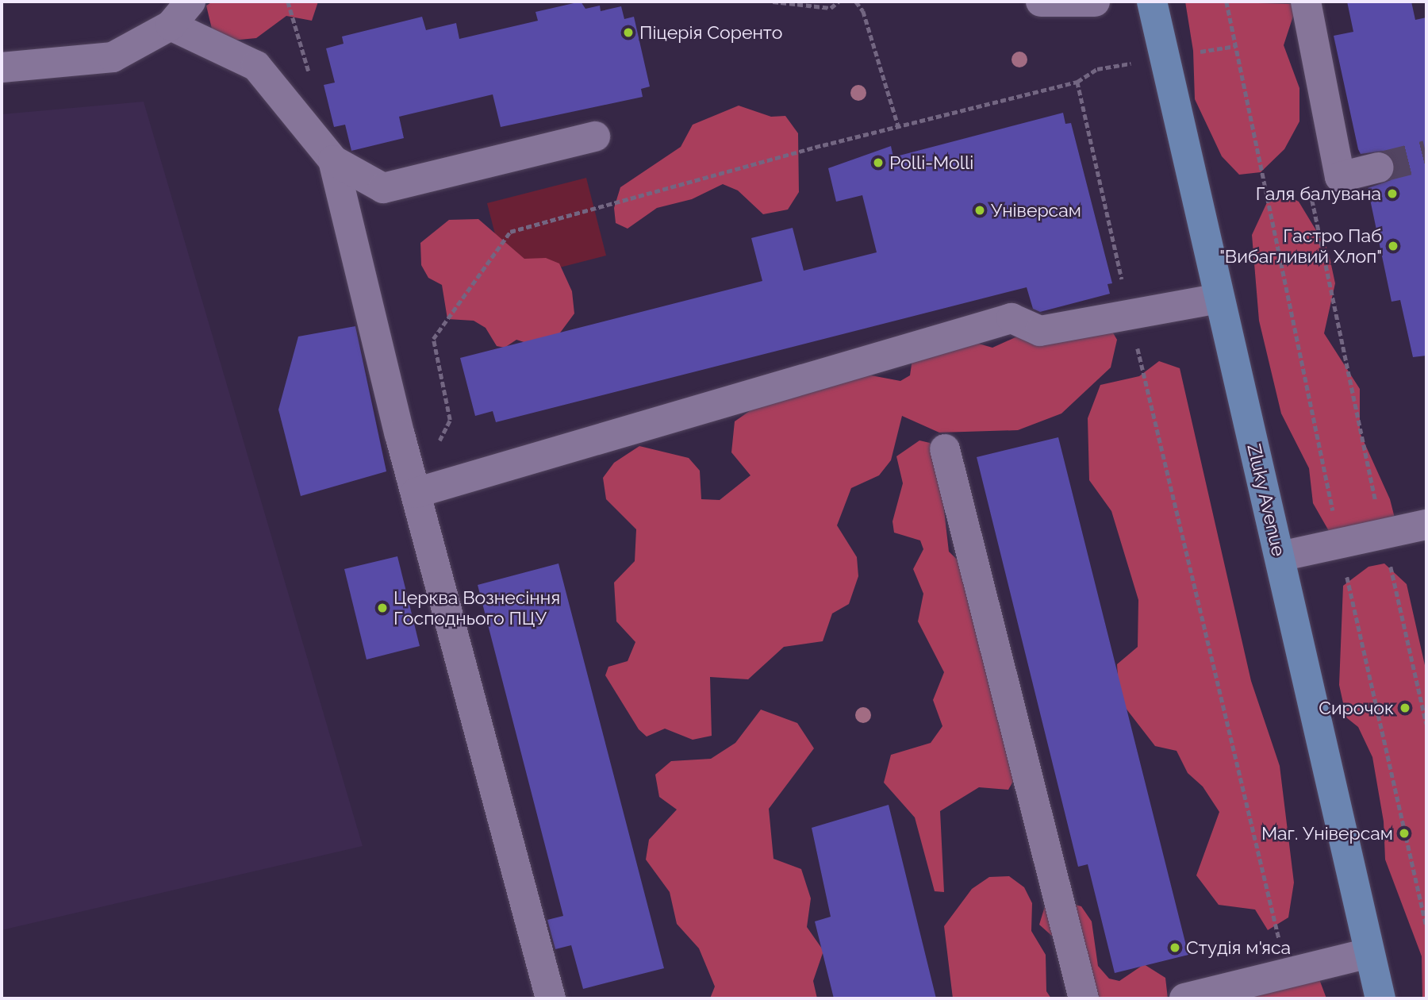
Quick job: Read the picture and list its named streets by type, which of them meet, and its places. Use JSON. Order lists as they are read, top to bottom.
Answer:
{
  "streets": {
    "main road": ["Zluky Avenue"]
  },
  "places": [
    "Піцерія Соренто",
    "Polli-Molli",
    "Галя балувана",
    "Універсам",
    "Гастро Паб \"Вибагливий Хлоп\"",
    "Церква Вознесіння Господнього ПЦУ",
    "Сирочок",
    "Маг. Універсам",
    "Студія м'яса"
  ]
}
